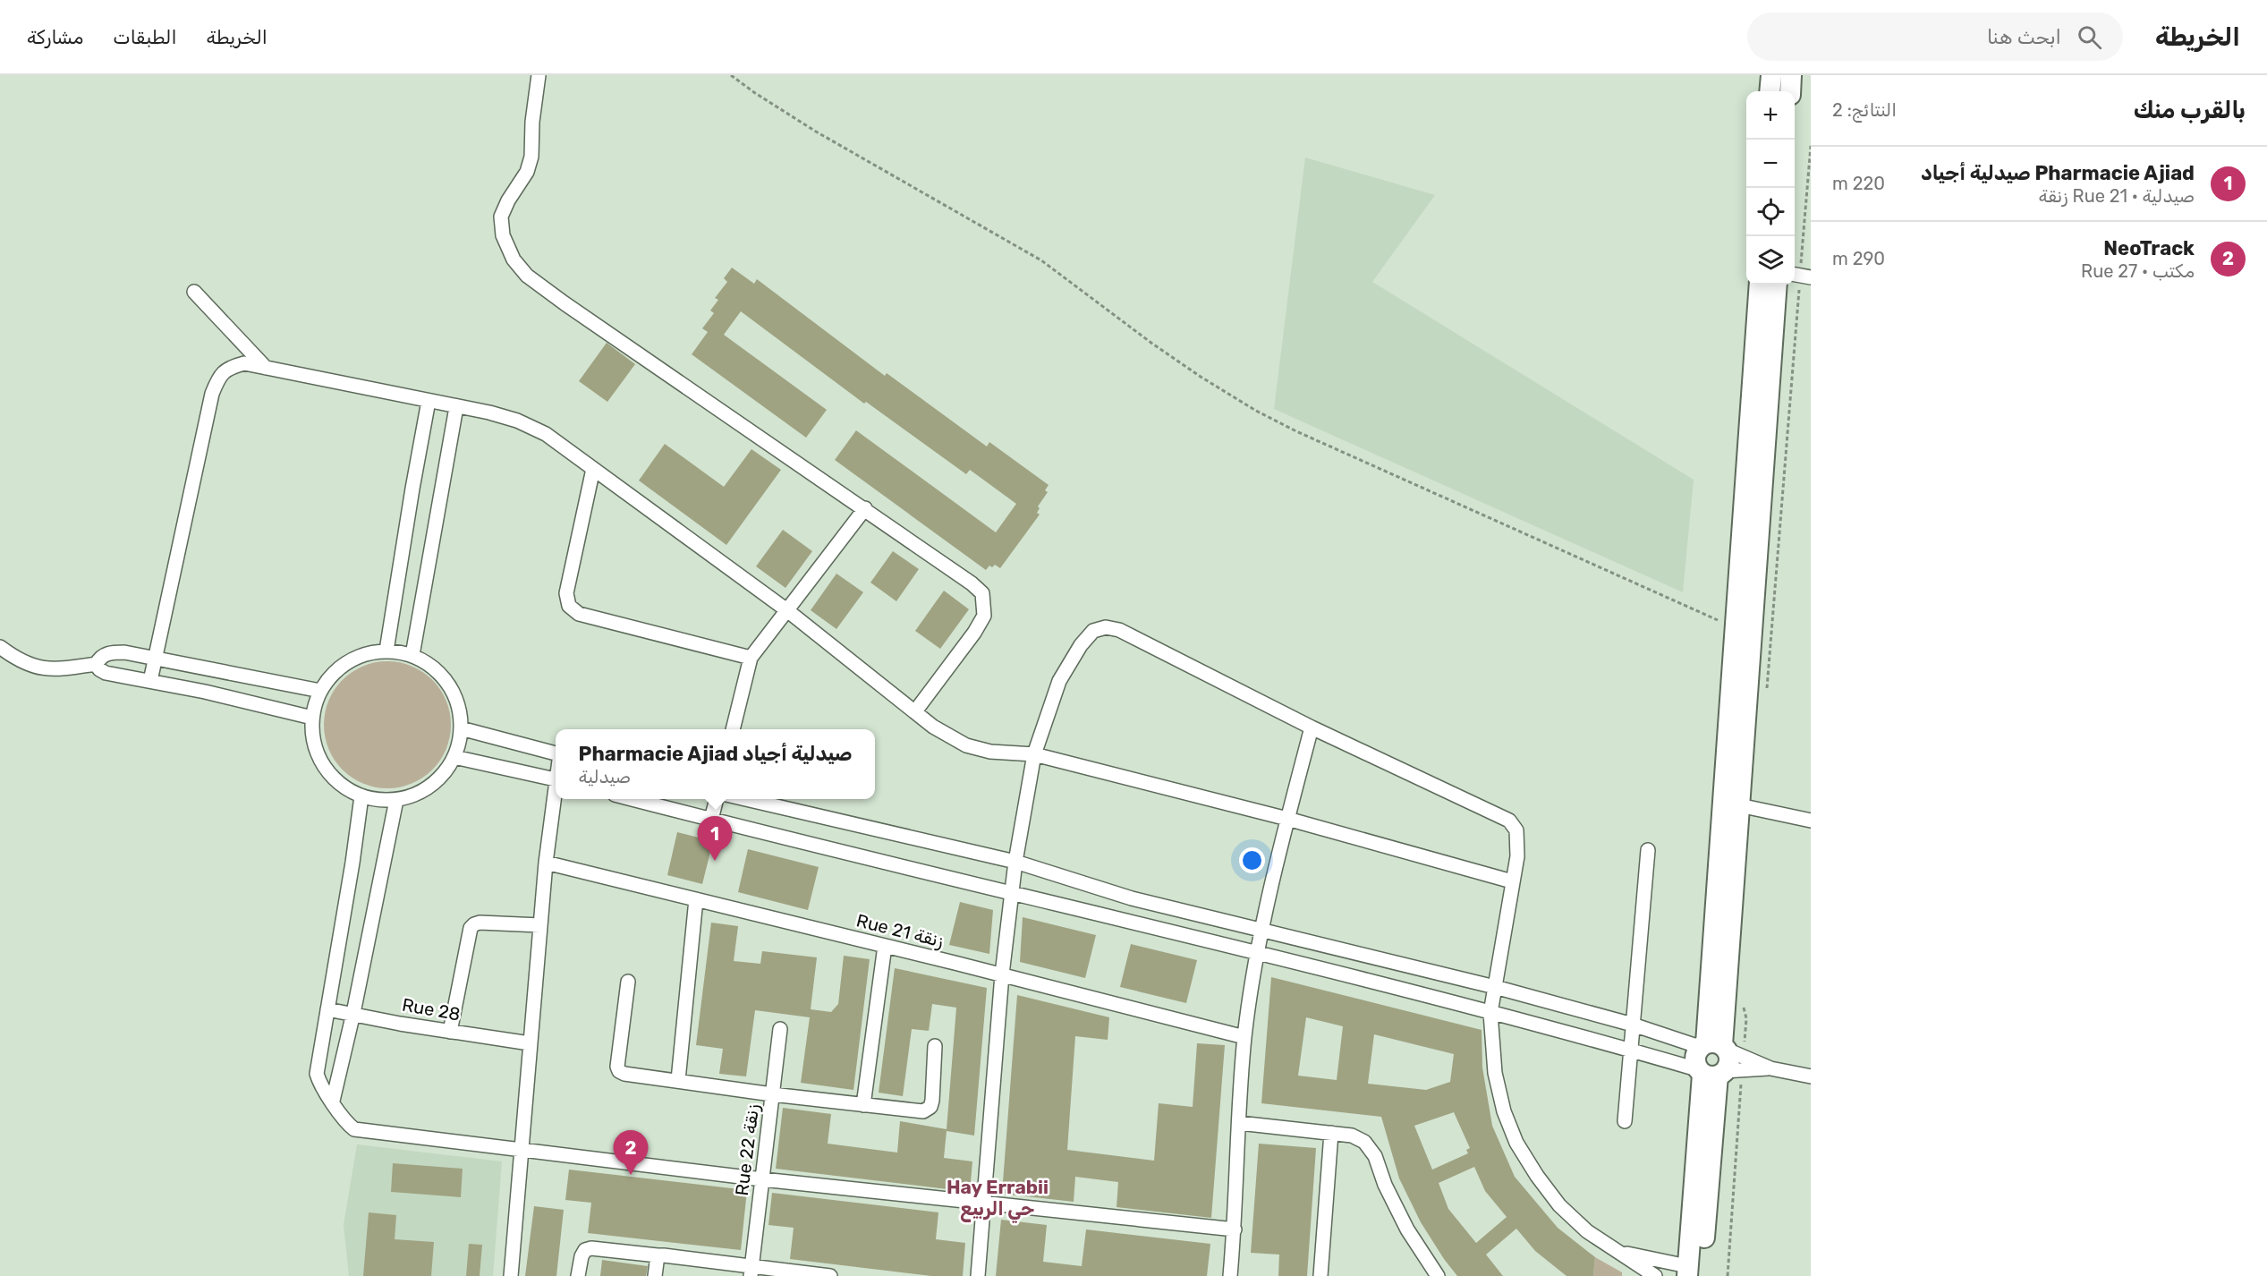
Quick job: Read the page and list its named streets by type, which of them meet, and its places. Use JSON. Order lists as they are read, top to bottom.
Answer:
{
  "streets": {
    "street": ["Rue 21 زنقة", "Rue 28", "Rue 22 زنقة"]
  },
  "districts": ["Hay Errabii حي الربيع"],
  "page": {
    "header": "الخريطة",
    "search": "ابحث هنا",
    "nav": ["الخريطة", "الطبقات", "مشاركة"],
    "heading": ["بالقرب منك", "النتائج: 2"],
    "map_buttons": ["+", "−"],
    "list": [
      {
        "mark": "1",
        "name": "Pharmacie Ajiad صيدلية أجياد",
        "note": "صيدلية · Rue 21 زنقة",
        "value": "220 m"
      },
      {
        "mark": "2",
        "name": "NeoTrack",
        "note": "مكتب · Rue 27",
        "value": "290 m"
      }
    ],
    "popup": ["Pharmacie Ajiad صيدلية أجياد", "صيدلية"],
    "pins": ["1", "2"]
  }
}
